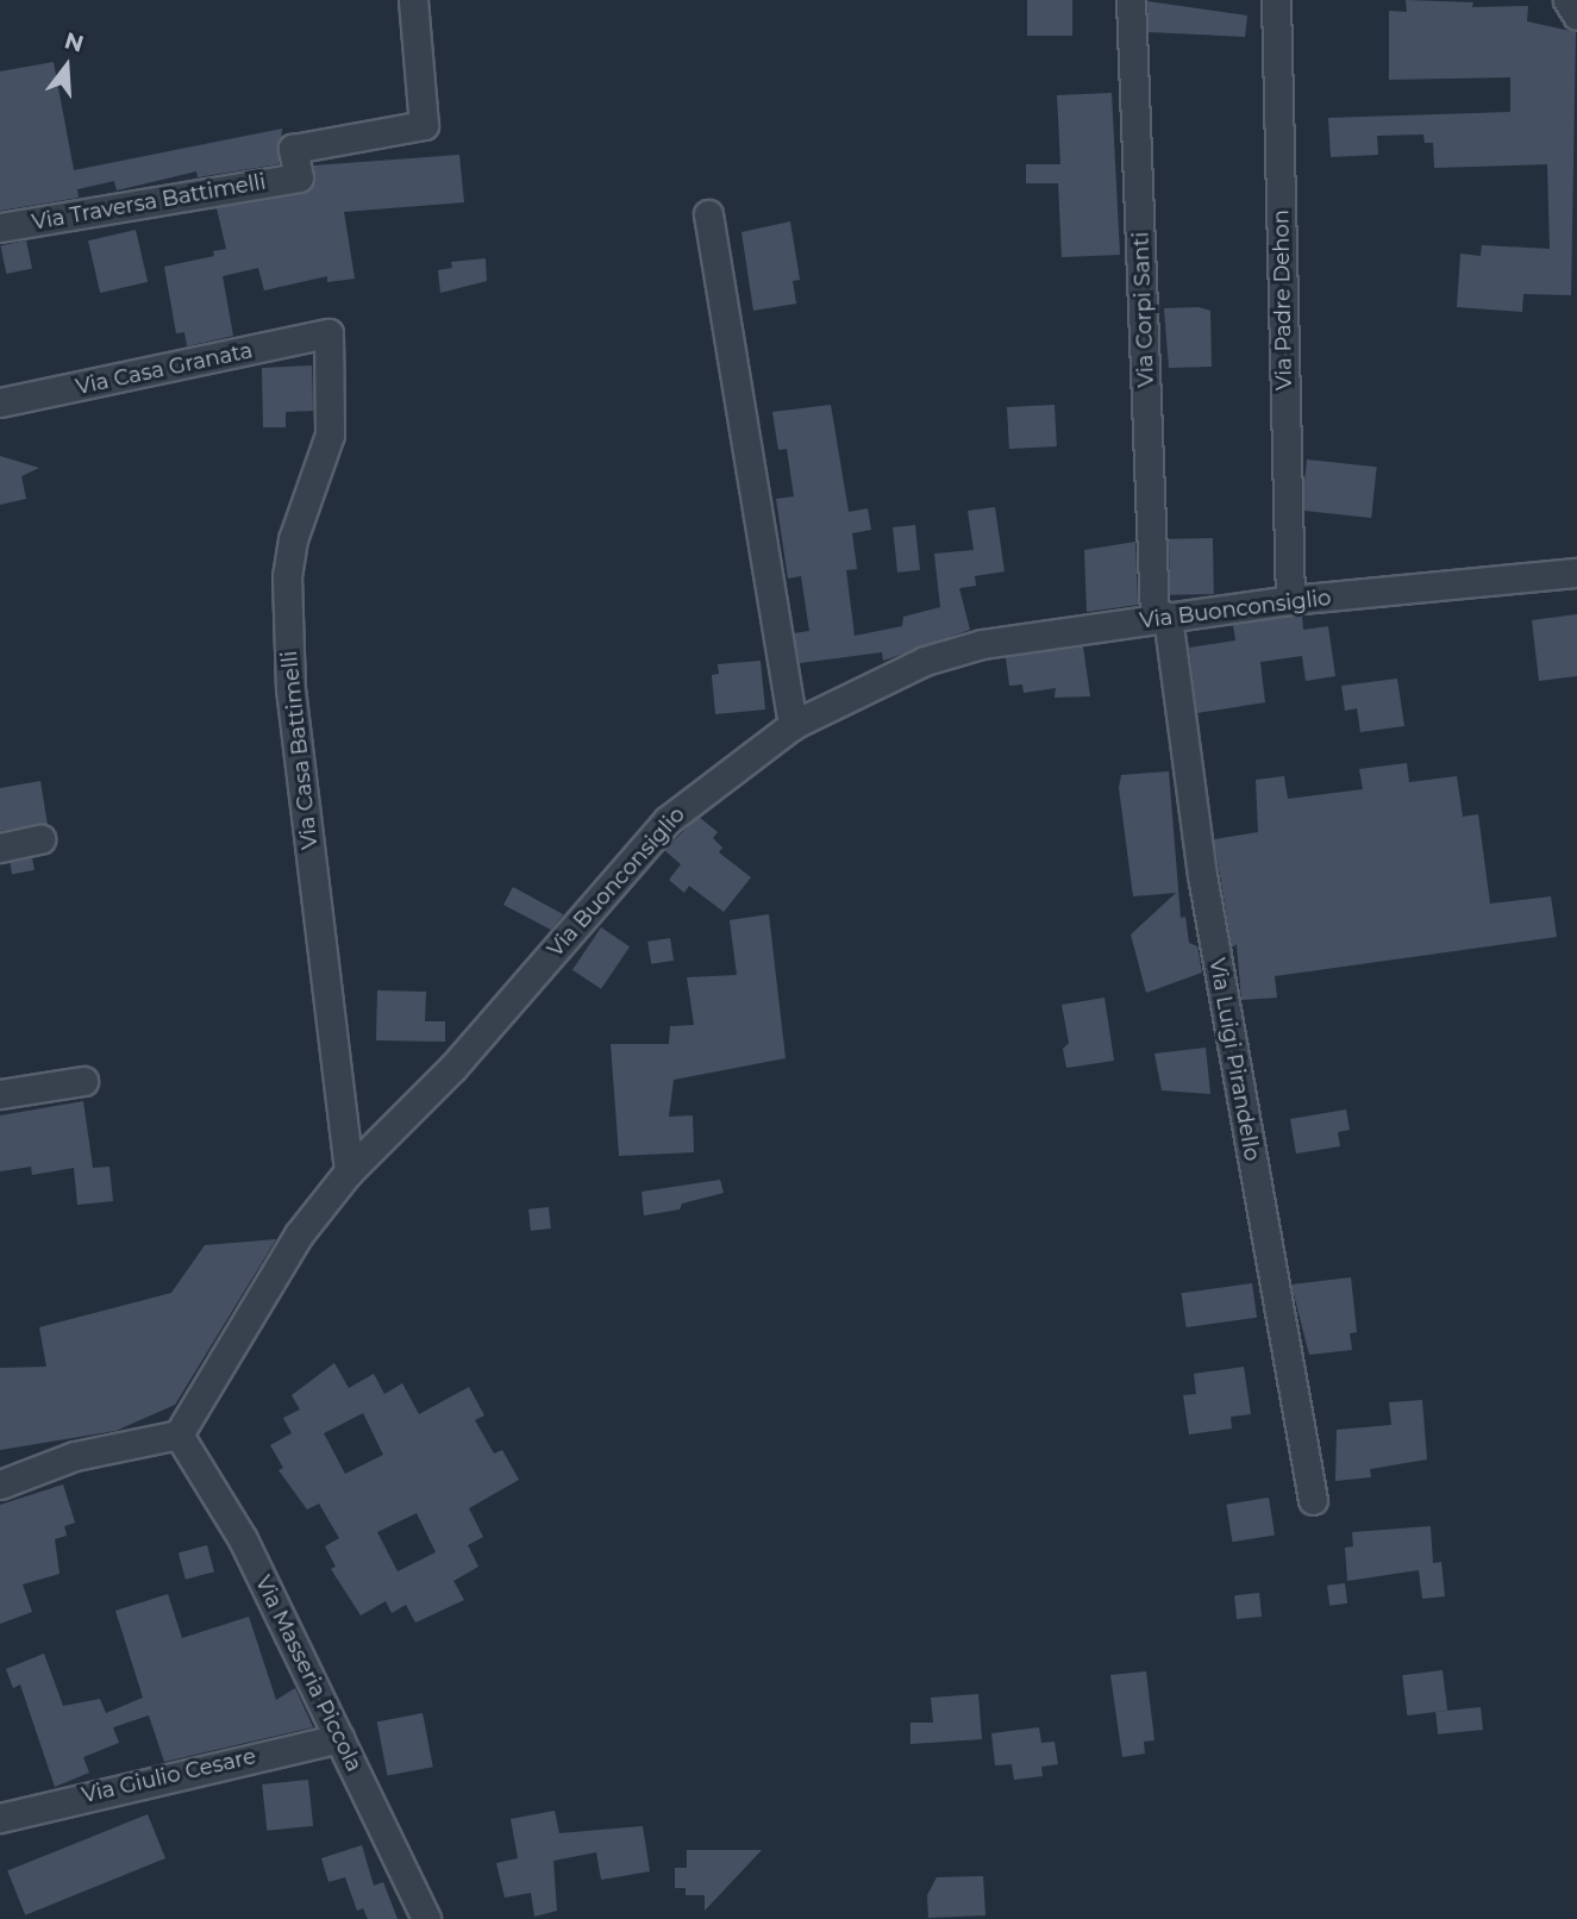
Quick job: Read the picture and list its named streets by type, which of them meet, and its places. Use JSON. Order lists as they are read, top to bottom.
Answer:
{
  "streets": {
    "street": [
      "Via Traversa Battimelli",
      "Via Padre Dehon",
      "Via Corpi Santi",
      "Via Casa Granata",
      "Via Buonconsiglio",
      "Via Casa Battimelli",
      "Via Luigi Pirandello",
      "Via Masseria Piccola",
      "Via Giulio Cesare"
    ]
  },
  "crossings": [
    ["Via Padre Dehon", "Via Buonconsiglio"],
    ["Via Corpi Santi", "Via Buonconsiglio"],
    ["Via Corpi Santi", "Via Luigi Pirandello"],
    ["Via Casa Granata", "Via Casa Battimelli"],
    ["Via Buonconsiglio", "Via Casa Battimelli"],
    ["Via Buonconsiglio", "Via Luigi Pirandello"],
    ["Via Buonconsiglio", "Via Masseria Piccola"],
    ["Via Masseria Piccola", "Via Giulio Cesare"]
  ],
  "north": "top"
}
